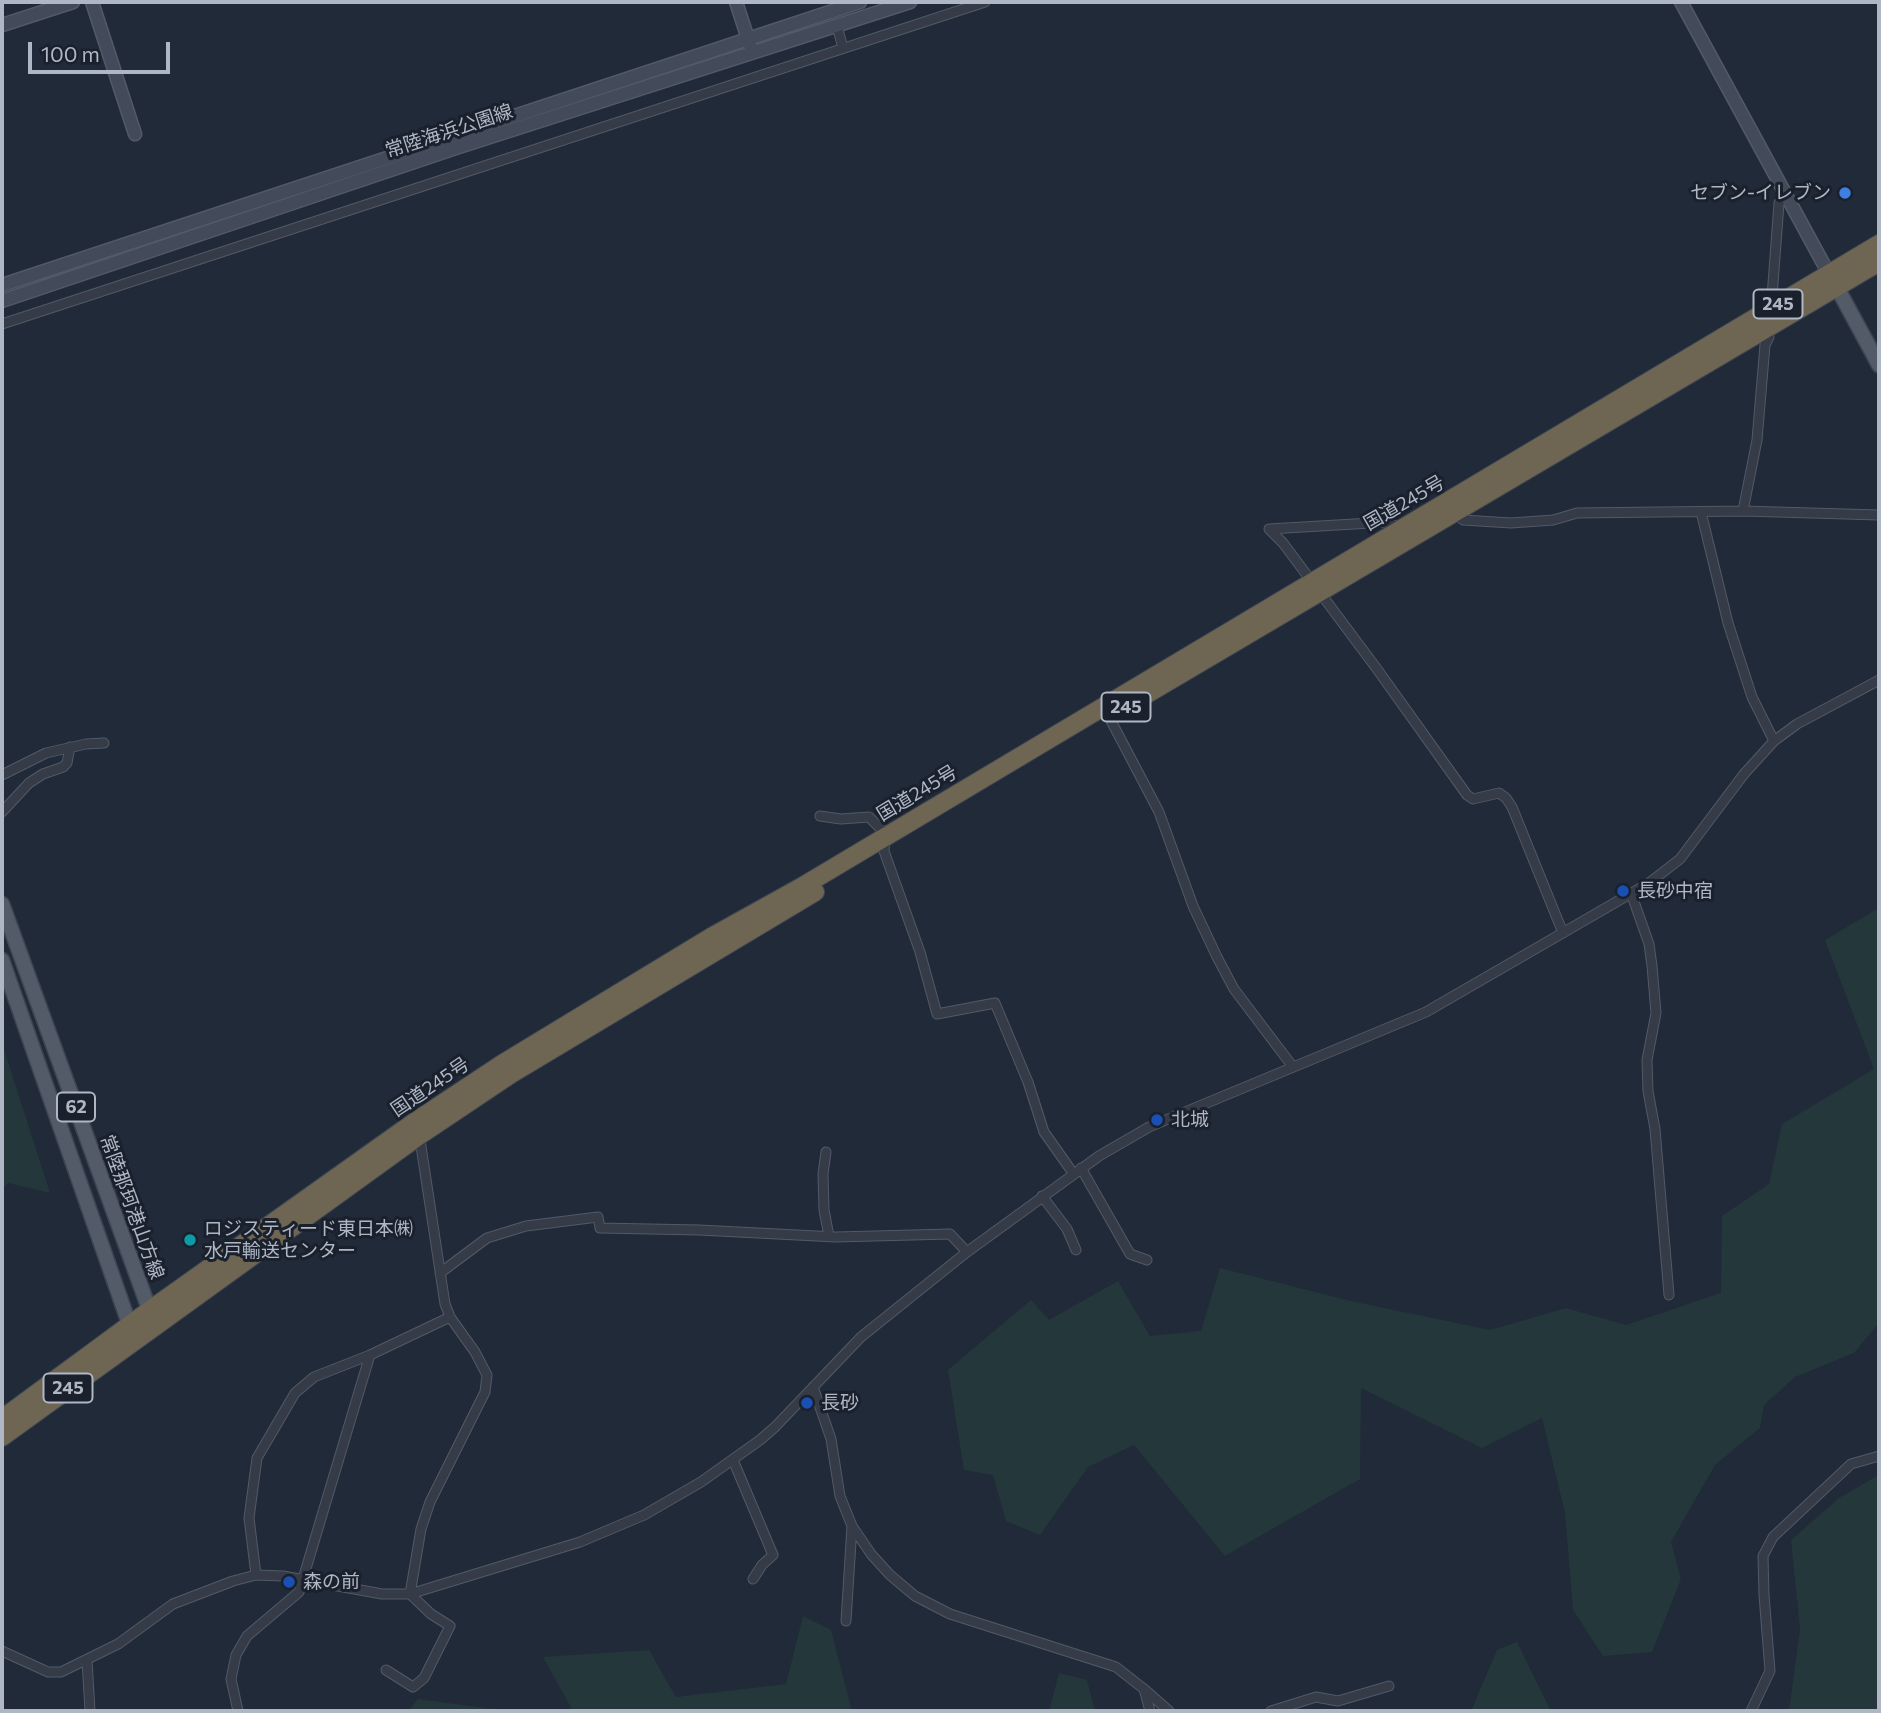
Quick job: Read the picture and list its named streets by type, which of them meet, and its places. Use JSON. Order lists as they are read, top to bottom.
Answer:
{
  "streets": {
    "highway": ["245", "国道245号"],
    "main road": ["常陸海浜公園線", "62", "常陸那珂港山方線"]
  },
  "crossings": [
    ["国道245号", "62"],
    ["国道245号", "常陸那珂港山方線"]
  ],
  "places": [
    "セブン-イレブン",
    "長砂中宿",
    "北城",
    "ロジスティード東日本㈱ 水戸輸送センター",
    "長砂",
    "森の前"
  ],
  "scale_bar": "100 m"
}
